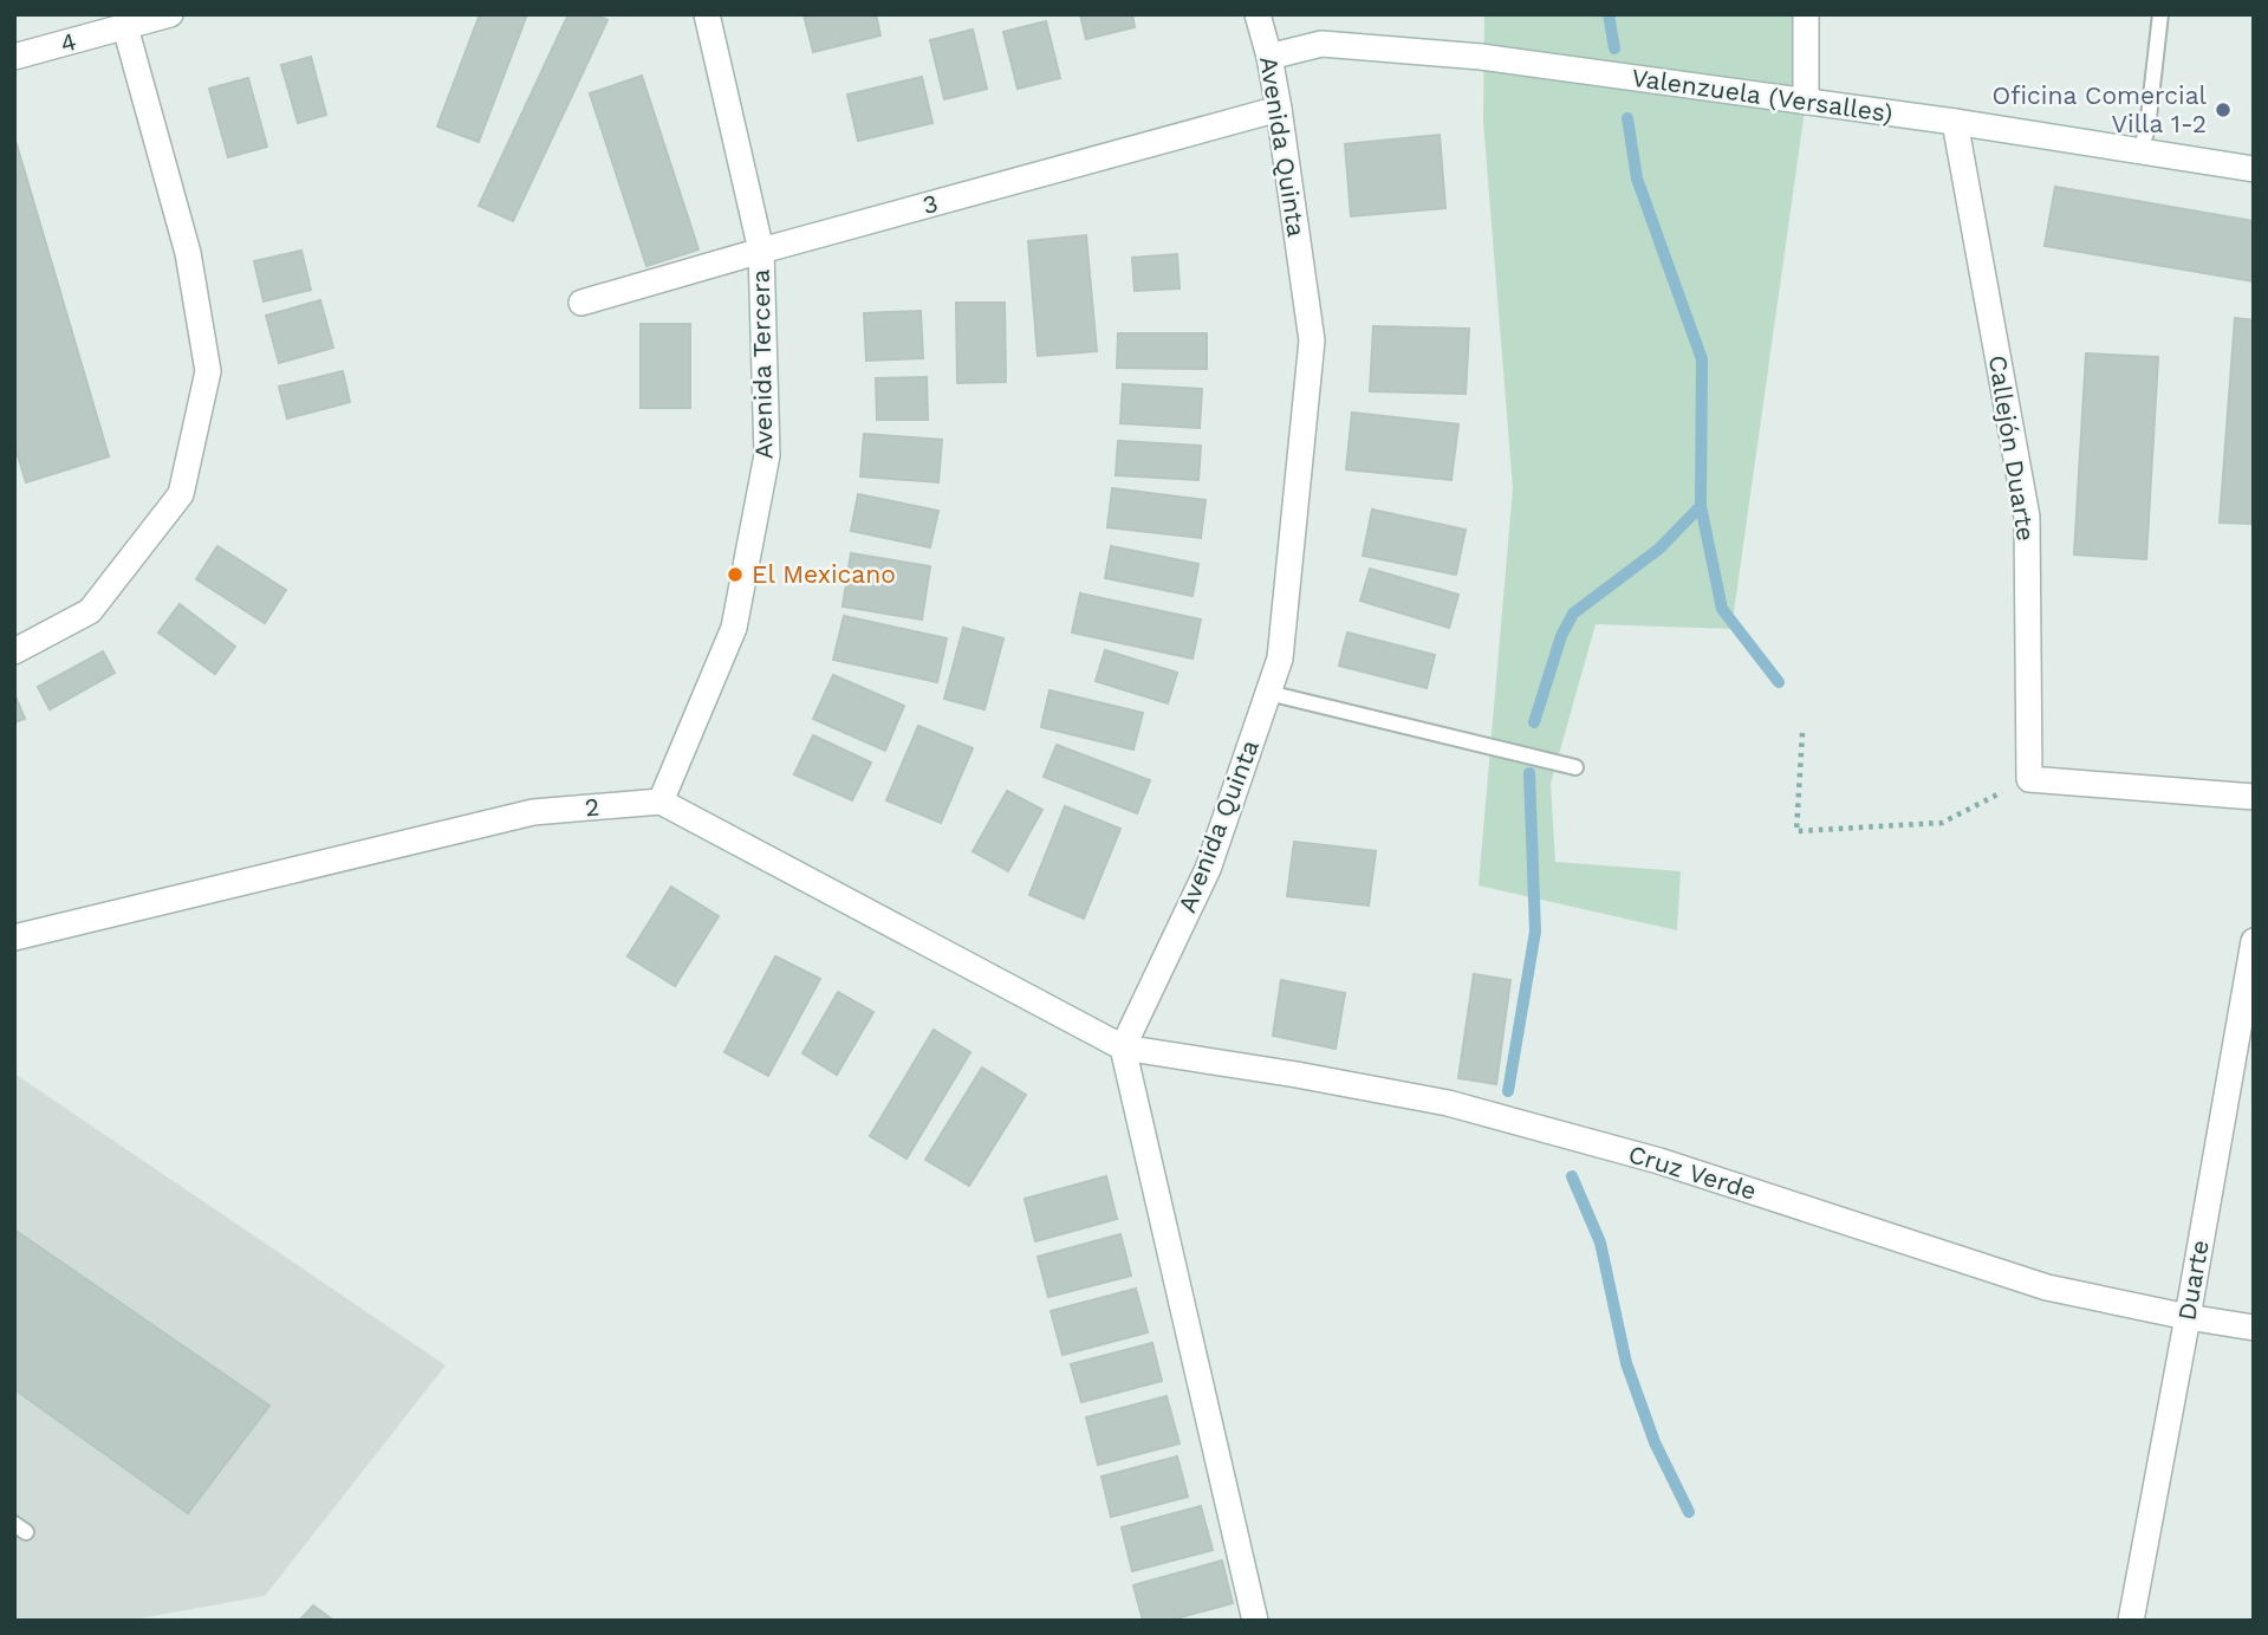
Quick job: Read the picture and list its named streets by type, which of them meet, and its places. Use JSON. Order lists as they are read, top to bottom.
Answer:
{
  "streets": {
    "street": [
      "4",
      "Valenzuela (Versalles)",
      "Avenida Quinta",
      "3",
      "Avenida Tercera",
      "Callejón Duarte",
      "2",
      "Cruz Verde",
      "Duarte"
    ]
  },
  "crossings": [
    ["Valenzuela (Versalles)", "Avenida Quinta"],
    ["Valenzuela (Versalles)", "Callejón Duarte"],
    ["Avenida Quinta", "3"],
    ["Avenida Quinta", "Cruz Verde"],
    ["3", "Avenida Tercera"],
    ["Avenida Tercera", "2"],
    ["Cruz Verde", "Duarte"]
  ],
  "places": ["Oficina Comercial Villa 1-2", "El Mexicano"]
}
